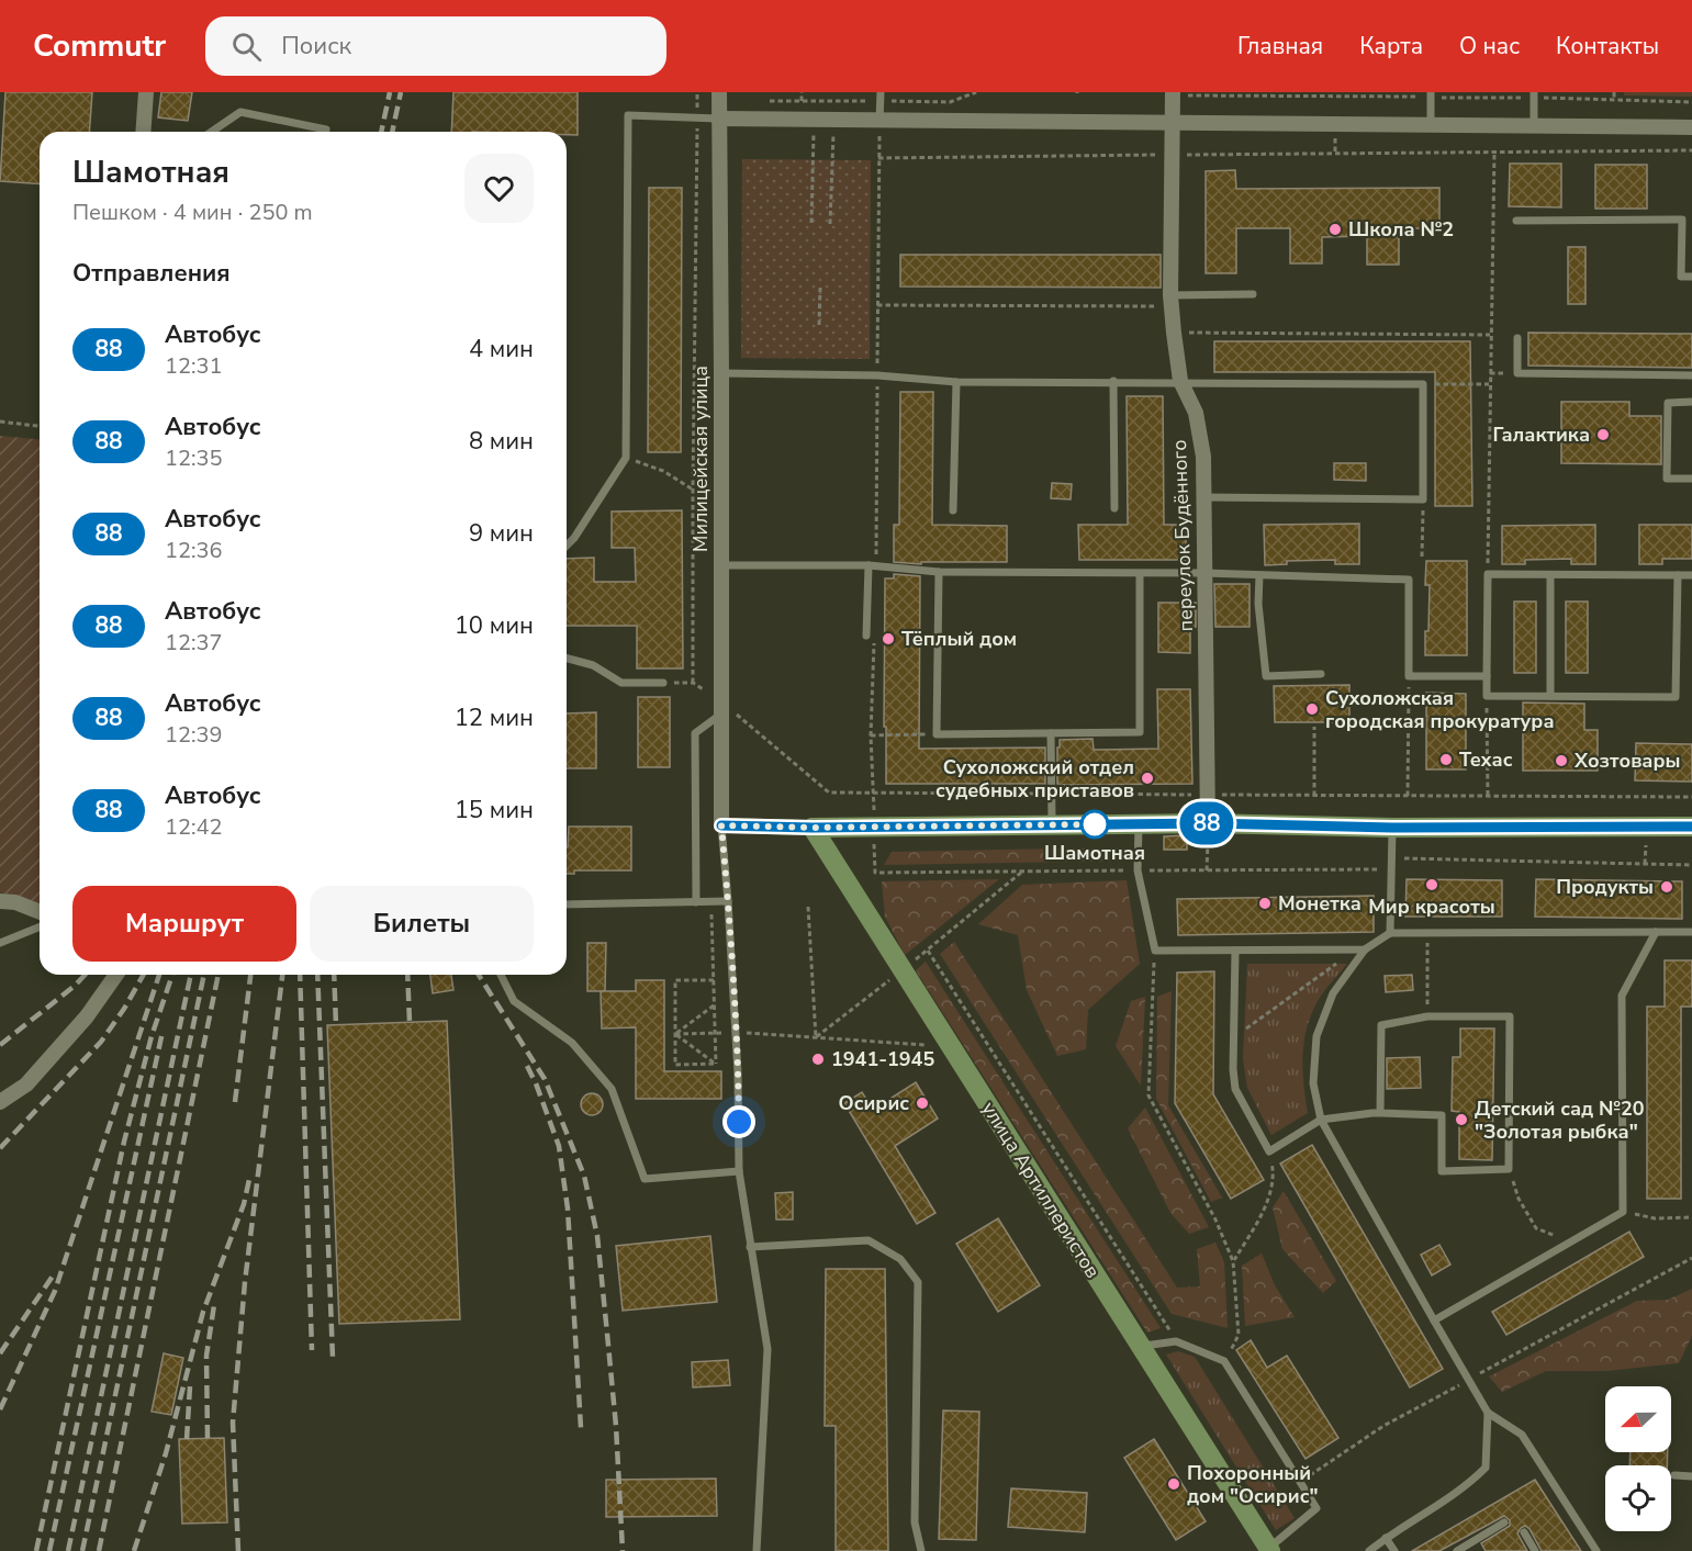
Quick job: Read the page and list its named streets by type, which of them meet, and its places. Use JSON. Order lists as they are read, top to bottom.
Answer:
{
  "streets": {
    "street": ["Милицейская улица", "переулок Будённого", "улица Артиллеристов"]
  },
  "places": [
    "Школа №2",
    "Галактика",
    "Тёплый дом",
    "Сухоложская городская прокуратура",
    "Техас",
    "Хозтовары",
    "Сухоложский отдел судебных приставов",
    "Шамотная",
    "Мир красоты",
    "Продукты",
    "Монетка",
    "1941-1945",
    "Осирис",
    "Детский сад №20 \"Золотая рыбка\"",
    "Похоронный дом \"Осирис\""
  ],
  "lines": ["bus line 88"],
  "north": "left",
  "page": {
    "header": "Commutr",
    "search": "Поиск",
    "nav": [
      "Главная",
      "Карта",
      "О нас",
      "Контакты"
    ],
    "on_map": "88",
    "heading": [
      ["Шамотная", "Пешком · 4 мин · 250 m"],
      "Отправления"
    ],
    "list": [
      {
        "mark": "88",
        "name": "Автобус",
        "note": "12:31",
        "value": "4 мин"
      },
      {
        "mark": "88",
        "name": "Автобус",
        "note": "12:35",
        "value": "8 мин"
      },
      {
        "mark": "88",
        "name": "Автобус",
        "note": "12:36",
        "value": "9 мин"
      },
      {
        "mark": "88",
        "name": "Автобус",
        "note": "12:37",
        "value": "10 мин"
      },
      {
        "mark": "88",
        "name": "Автобус",
        "note": "12:39",
        "value": "12 мин"
      },
      {
        "mark": "88",
        "name": "Автобус",
        "note": "12:42",
        "value": "15 мин"
      }
    ],
    "buttons": ["Маршрут", "Билеты"]
  }
}
